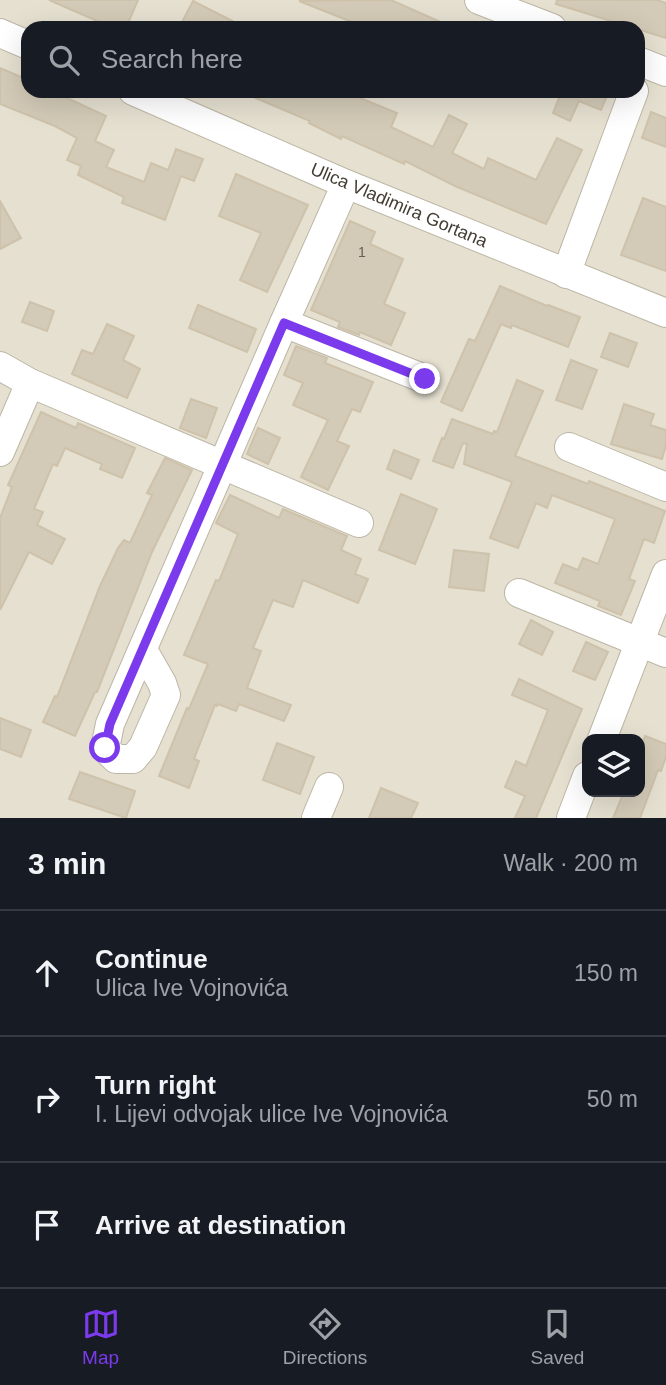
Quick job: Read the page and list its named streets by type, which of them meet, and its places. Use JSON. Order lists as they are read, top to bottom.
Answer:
{
  "streets": {
    "street": ["Ulica Vladimira Gortana"]
  },
  "house_numbers": ["1"],
  "page": {
    "search": "Search here",
    "heading": ["3 min", "Walk · 200 m"],
    "list": [
      ["Continue", "Ulica Ive Vojnovića", "150 m"],
      ["Turn right", "I. Lijevi odvojak ulice Ive Vojnovića", "50 m"],
      "Arrive at destination"
    ],
    "nav": ["Map", "Directions", "Saved"]
  }
}
